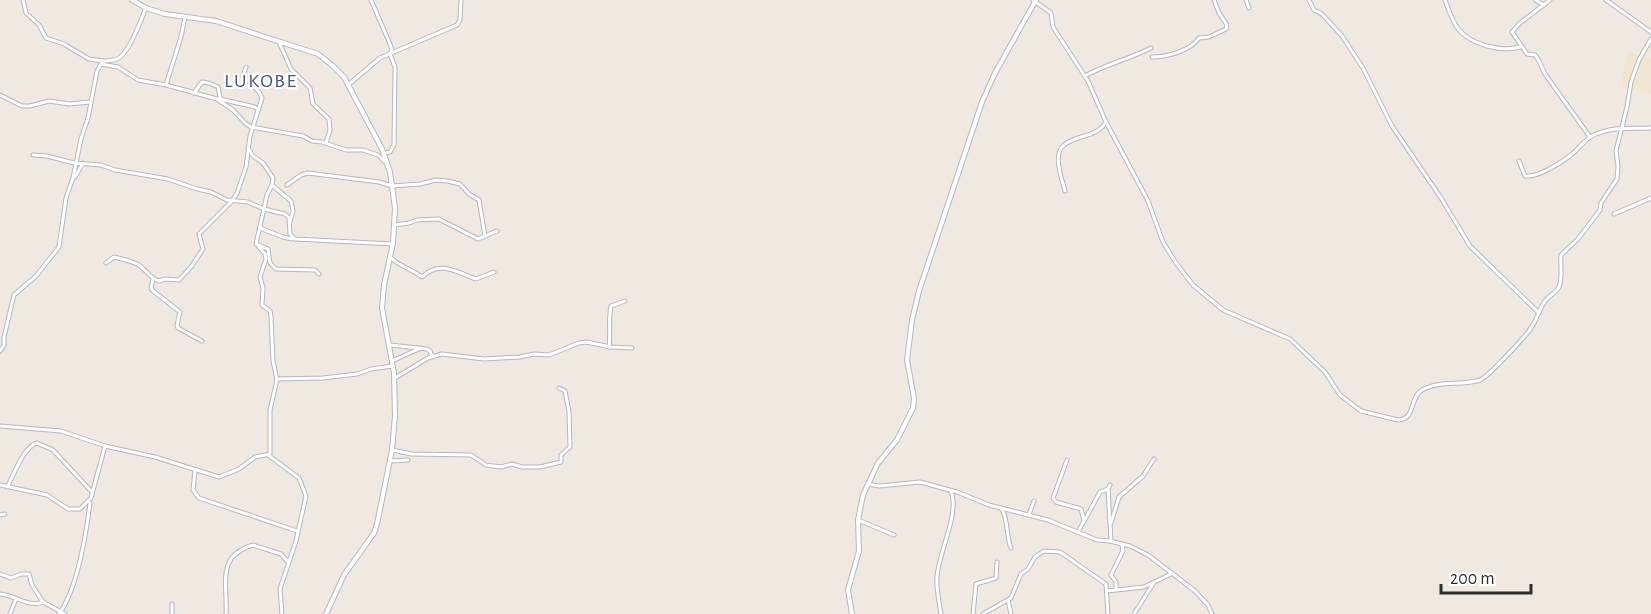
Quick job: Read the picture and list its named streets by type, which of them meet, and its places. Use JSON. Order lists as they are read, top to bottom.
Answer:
{
  "districts": ["LUKOBE"],
  "scale_bar": "200 m"
}
